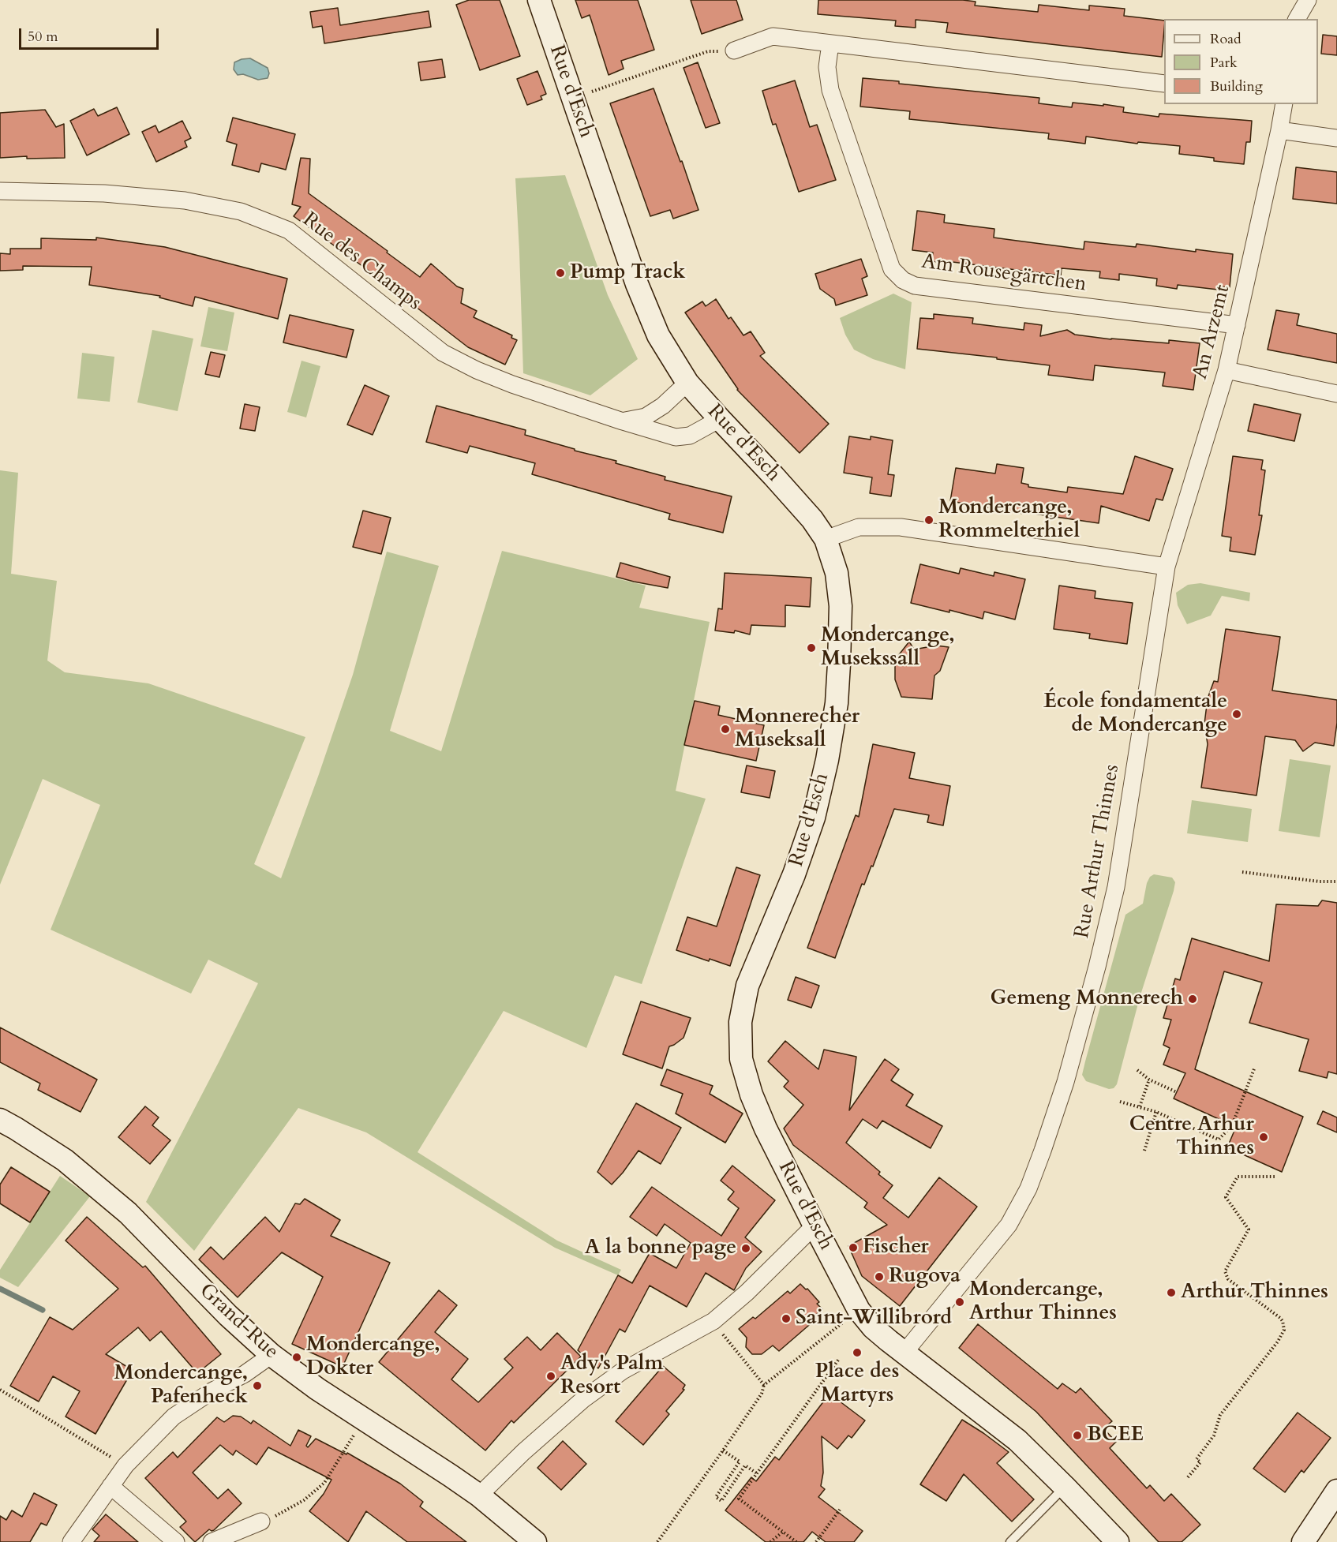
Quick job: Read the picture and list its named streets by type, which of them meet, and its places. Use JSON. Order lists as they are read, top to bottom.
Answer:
{
  "streets": {
    "main road": ["Rue d'Esch", "Grand-Rue"],
    "street": [
      "Rue des Champs",
      "Am Rousegärtchen",
      "An Arzemt",
      "Rue Arthur Thinnes"
    ]
  },
  "crossings": [
    ["Rue d'Esch", "Rue des Champs"],
    ["Rue d'Esch", "Rue Arthur Thinnes"],
    ["Am Rousegärtchen", "An Arzemt"],
    ["An Arzemt", "Rue Arthur Thinnes"]
  ],
  "places": [
    "Pump Track",
    "Mondercange, Rommelterhiel",
    "Mondercange, Musekssall",
    "École fondamentale de Mondercange",
    "Monnerecher Museksall",
    "Gemeng Monnerech",
    "Centre Arhur Thinnes",
    "Fischer",
    "A la bonne page",
    "Rugova",
    "Arthur Thinnes",
    "Mondercange, Arthur Thinnes",
    "Saint-Willibrord",
    "Place des Martyrs",
    "Mondercange, Dokter",
    "Ady's Palm Resort",
    "Mondercange, Pafenheck",
    "BCEE"
  ],
  "legend": ["Road", "Park", "Building"],
  "scale_bar": "50 m"
}
